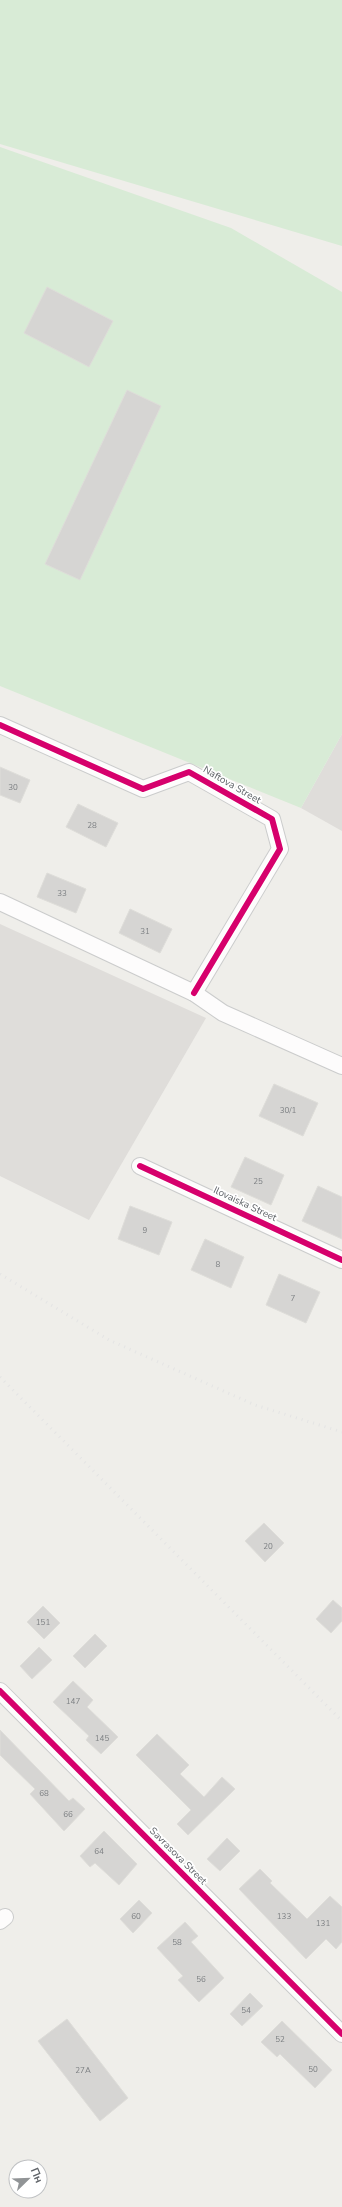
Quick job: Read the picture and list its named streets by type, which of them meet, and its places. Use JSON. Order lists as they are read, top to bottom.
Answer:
{
  "streets": {
    "street": ["Naftova Street", "Ilovaiska Street", "Savrasova Street"]
  },
  "house_numbers": [
    "30",
    "28",
    "33",
    "31",
    "30/1",
    "25",
    "9",
    "8",
    "7",
    "20",
    "151",
    "147",
    "145",
    "68",
    "66",
    "64",
    "60",
    "133",
    "131",
    "58",
    "56",
    "54",
    "52",
    "50",
    "27А"
  ],
  "north": "top right"
}
